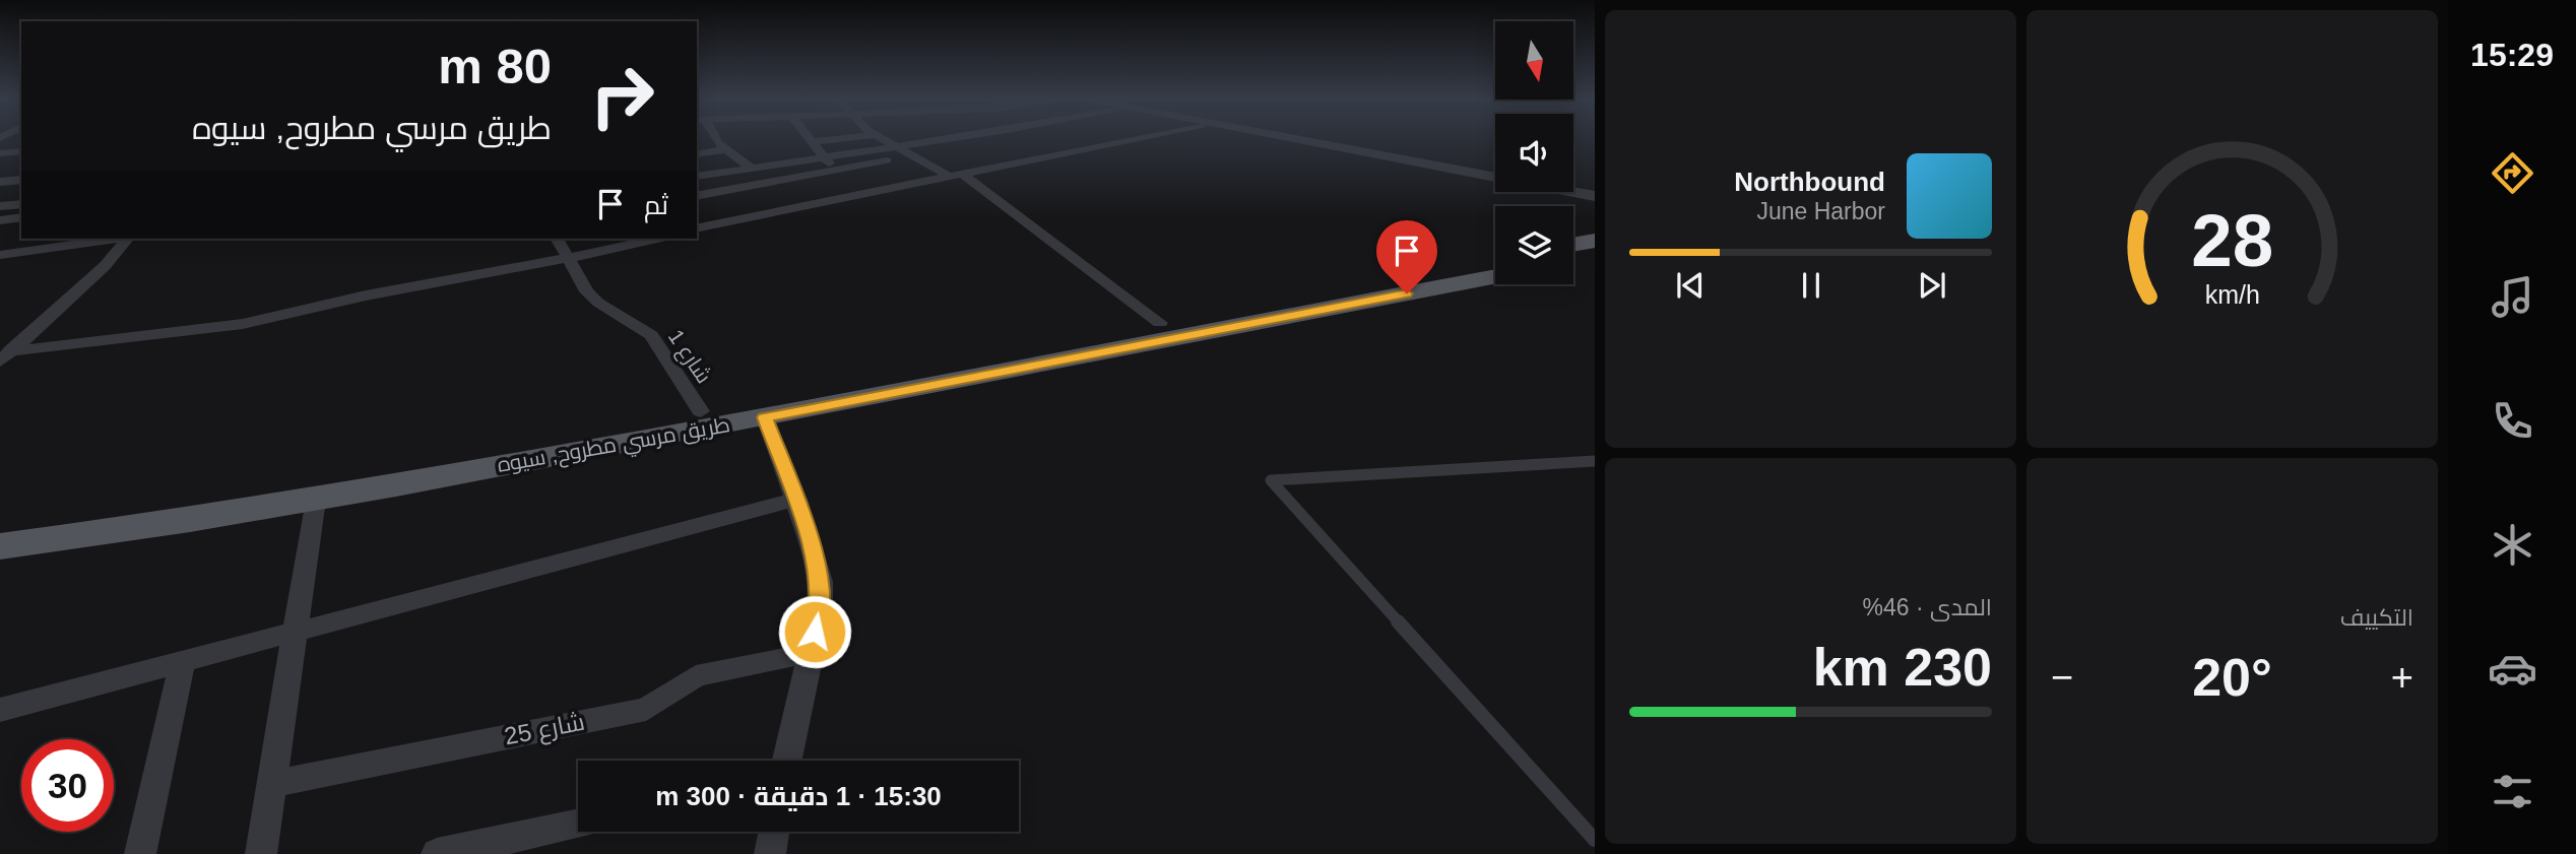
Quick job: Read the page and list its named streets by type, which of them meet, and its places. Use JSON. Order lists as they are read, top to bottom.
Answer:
{
  "streets": {
    "main road": ["طريق مرسي مطروح, سيوه"],
    "street": ["شارع 1", "شارع 25"]
  },
  "crossings": [
    ["شارع 1", "طريق مرسي مطروح, سيوه"]
  ],
  "north": "bottom",
  "page": {
    "tabs": "15:29",
    "turn": ["80 m", "طريق مرسي مطروح, سيوه"],
    "song": ["Northbound", "June Harbor"],
    "then": "ثم",
    "tile": [
      "التكييف",
      ["المدى · 46%", "230 km"]
    ],
    "heat": ["−", "20°", "+"],
    "limit": "30",
    "trip": "15:30 · 1 دقيقة · 300 m",
    "gauge": ["28", "km/h"]
  }
}
